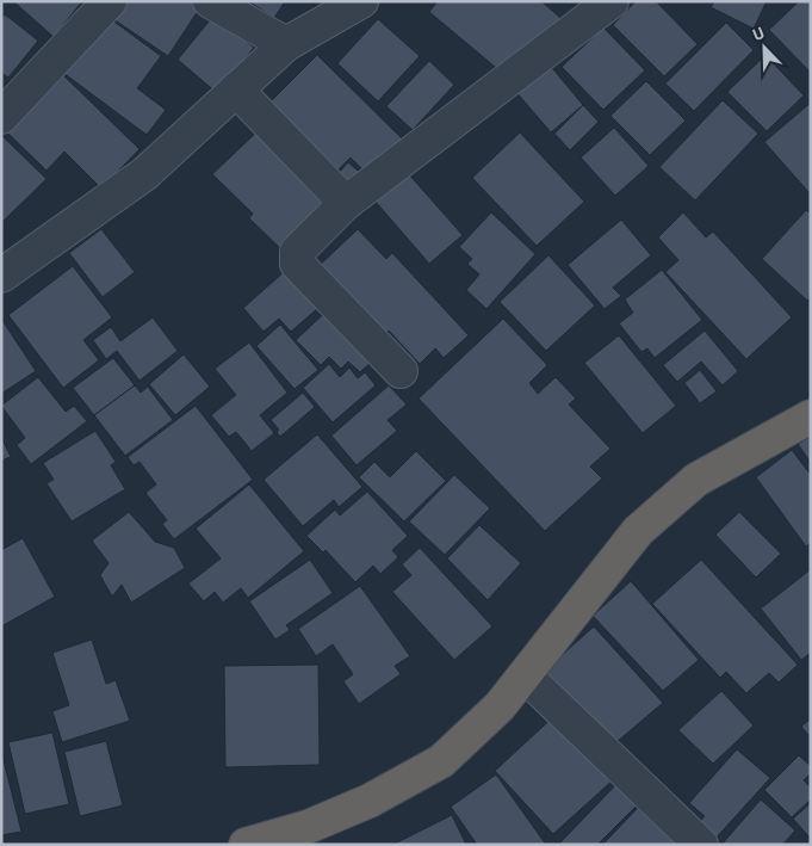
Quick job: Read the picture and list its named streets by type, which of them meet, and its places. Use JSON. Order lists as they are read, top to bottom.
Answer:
{
  "north": "top left"
}
